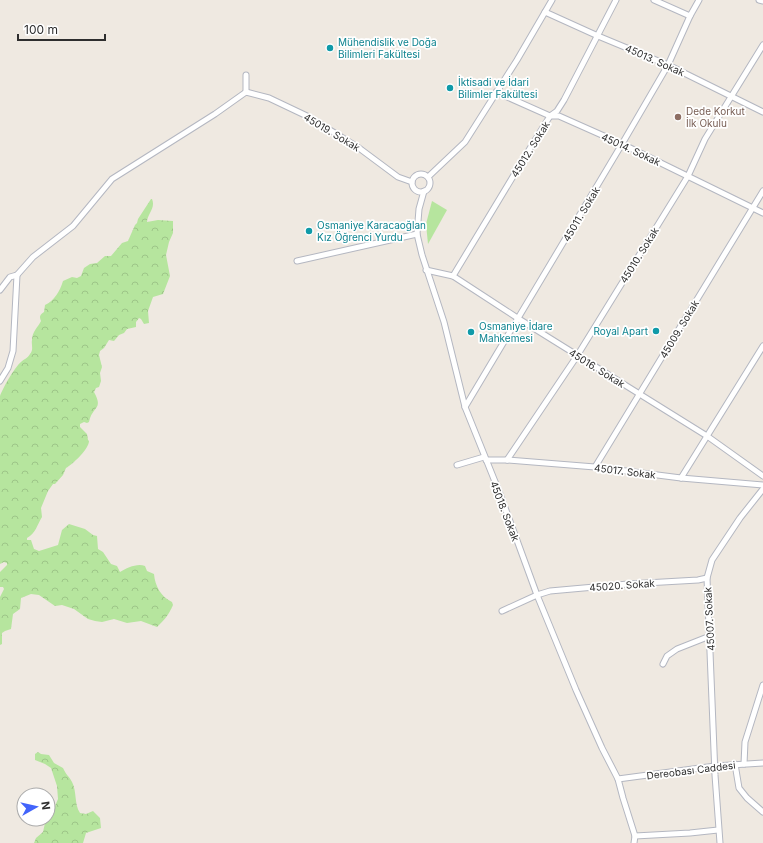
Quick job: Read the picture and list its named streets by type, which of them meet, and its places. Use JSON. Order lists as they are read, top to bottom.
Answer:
{
  "streets": {
    "street": [
      "45013. Sokak",
      "45019. Sokak",
      "45012. Sokak",
      "45014. Sokak",
      "45011. Sokak",
      "45010. Sokak",
      "45009. Sokak",
      "45016. Sokak",
      "45017. Sokak",
      "45018. Sokak",
      "45020. Sokak",
      "45007. Sokak",
      "Dereobası Caddesi"
    ]
  },
  "crossings": [
    ["45013. Sokak", "45012. Sokak"],
    ["45013. Sokak", "45011. Sokak"],
    ["45013. Sokak", "45010. Sokak"],
    ["45019. Sokak", "45018. Sokak"],
    ["45012. Sokak", "45014. Sokak"],
    ["45012. Sokak", "45016. Sokak"],
    ["45014. Sokak", "45011. Sokak"],
    ["45014. Sokak", "45010. Sokak"],
    ["45014. Sokak", "45009. Sokak"],
    ["45011. Sokak", "45016. Sokak"],
    ["45011. Sokak", "45018. Sokak"],
    ["45010. Sokak", "45016. Sokak"],
    ["45010. Sokak", "45017. Sokak"],
    ["45009. Sokak", "45016. Sokak"],
    ["45009. Sokak", "45017. Sokak"],
    ["45016. Sokak", "45018. Sokak"],
    ["45017. Sokak", "45018. Sokak"],
    ["45018. Sokak", "45020. Sokak"],
    ["45018. Sokak", "Dereobası Caddesi"],
    ["45020. Sokak", "45007. Sokak"],
    ["45007. Sokak", "Dereobası Caddesi"]
  ],
  "places": [
    "Mühendislik ve Doğa Bilimleri Fakültesi",
    "İktisadi ve İdari Bilimler Fakültesi",
    "Dede Korkut İlk Okulu",
    "Osmaniye Karacaoğlan Kız Öğrenci Yurdu",
    "Royal Apart",
    "Osmaniye İdare Mahkemesi"
  ],
  "scale_bar": "100 m",
  "north": "right"
}
